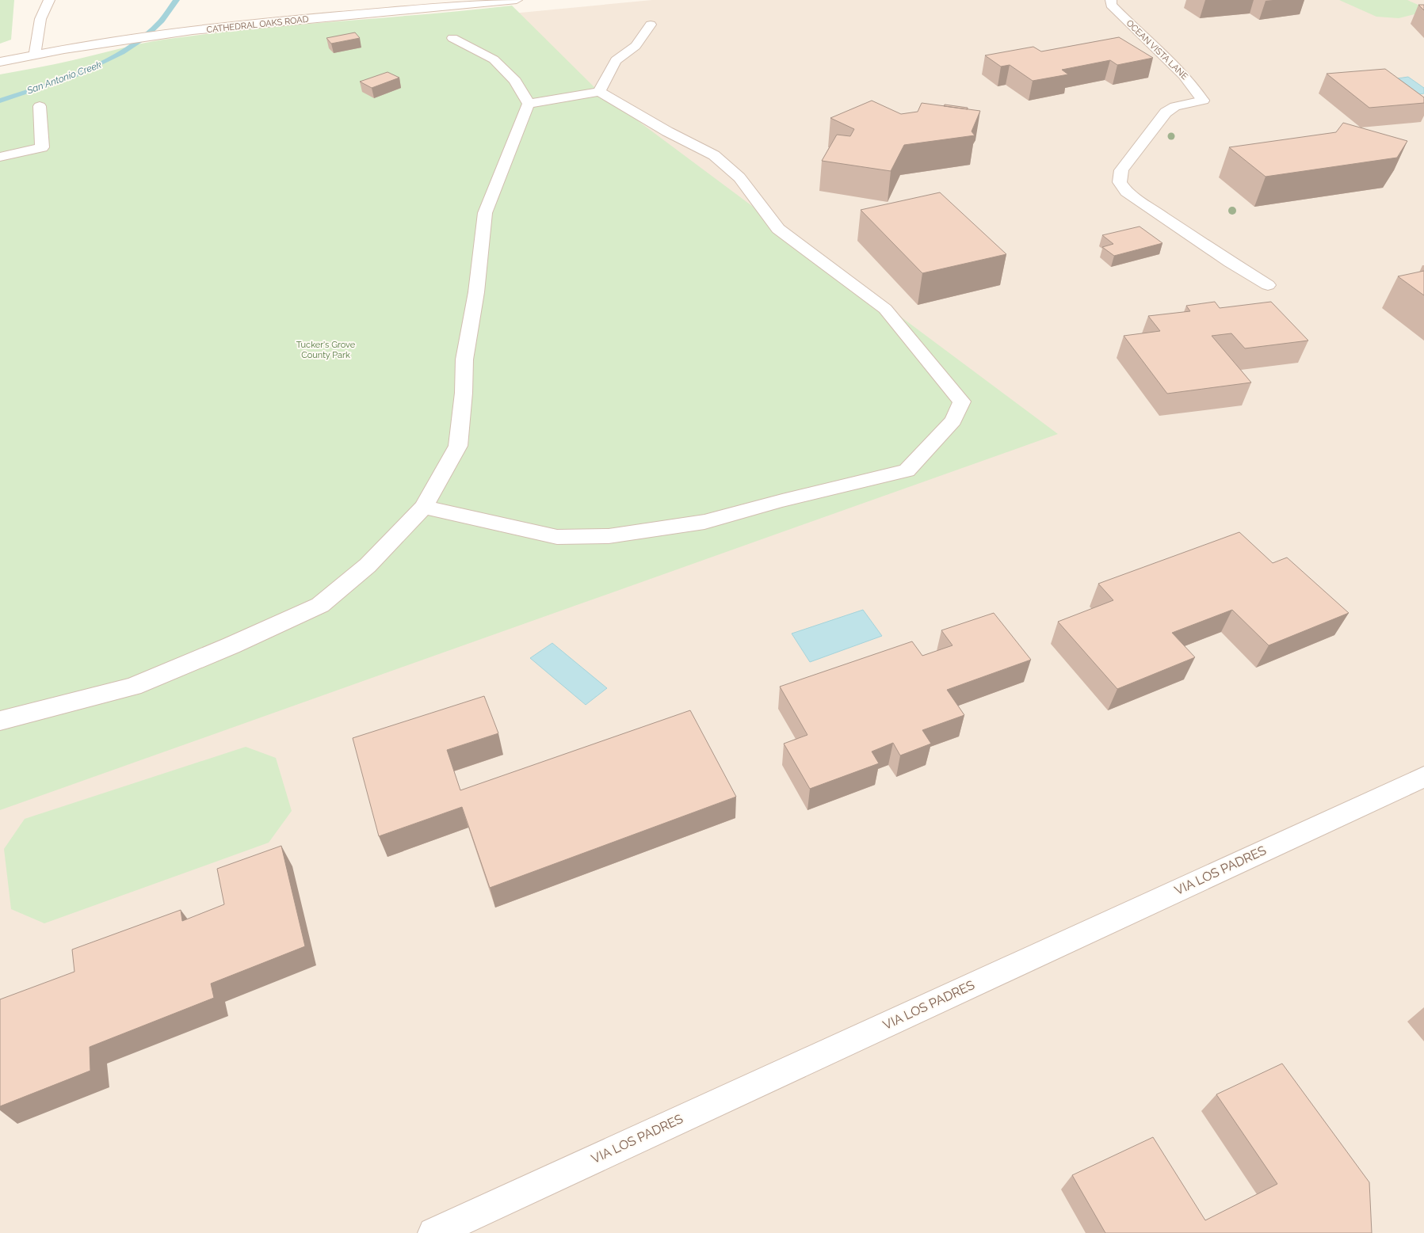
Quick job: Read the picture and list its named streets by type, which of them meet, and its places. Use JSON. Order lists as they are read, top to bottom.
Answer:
{
  "streets": {
    "street": ["CATHEDRAL OAKS ROAD", "OCEAN VISTA LANE", "VIA LOS PADRES"]
  },
  "water": ["San Antonio Creek"],
  "parks": ["Tucker's Grove County Park"]
}
